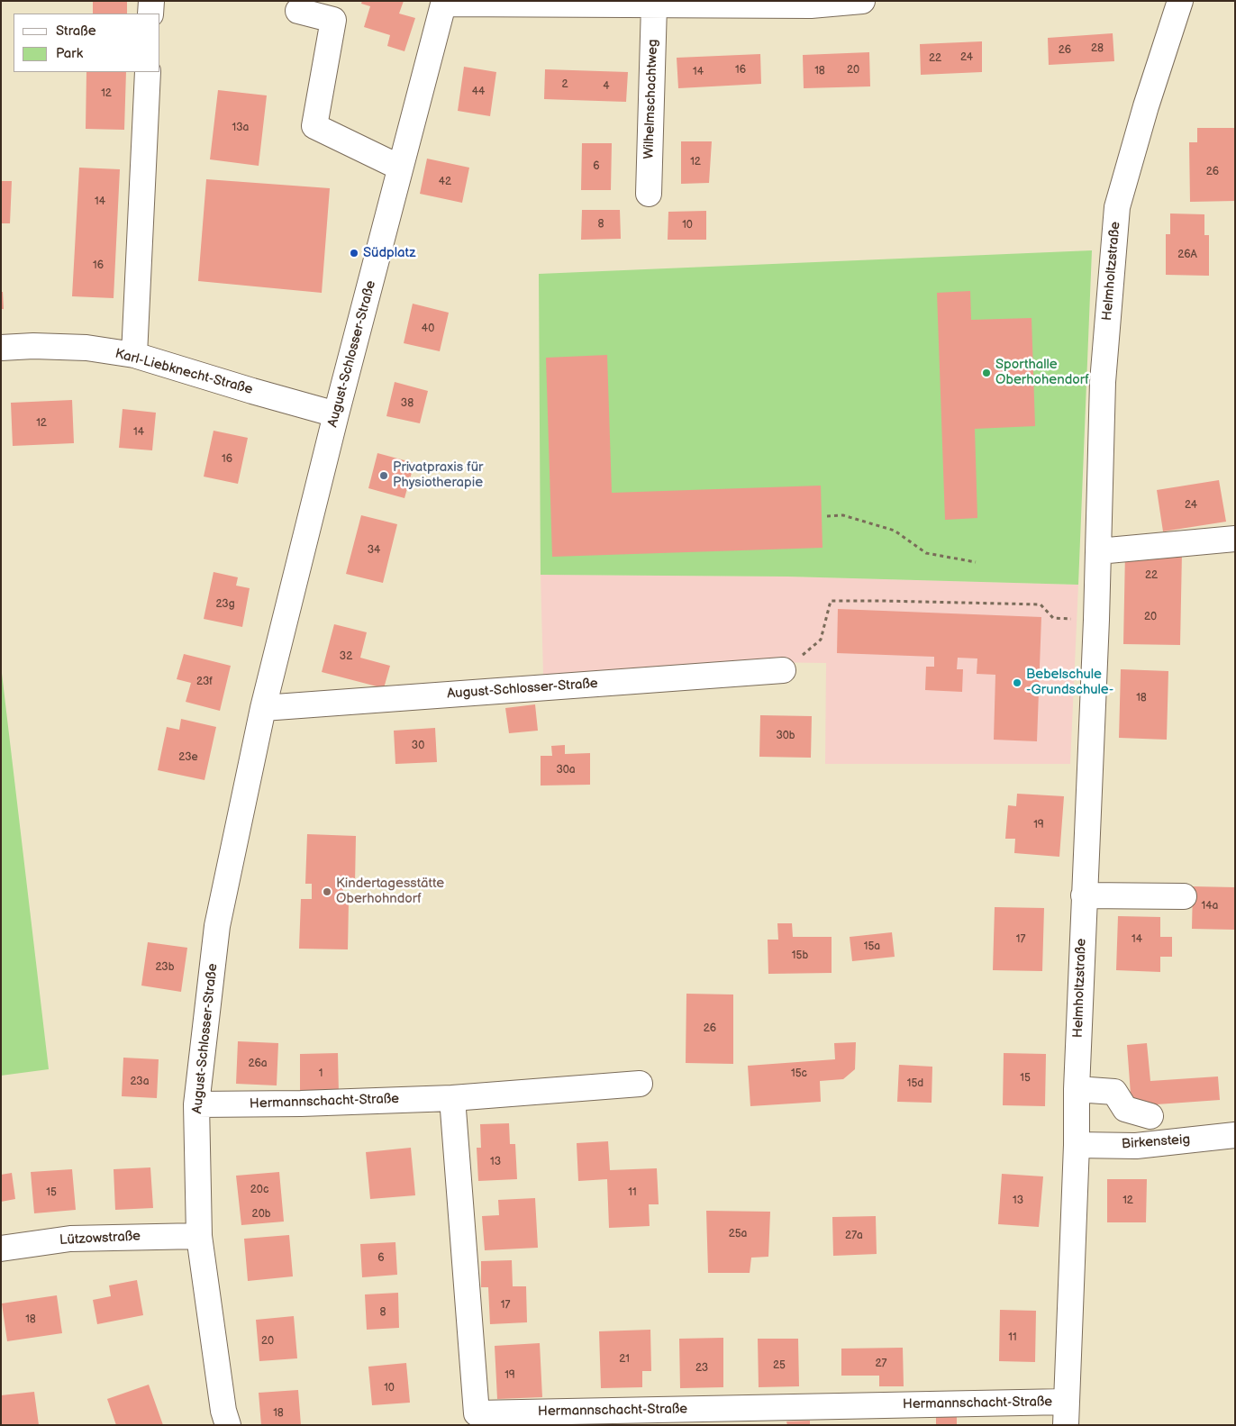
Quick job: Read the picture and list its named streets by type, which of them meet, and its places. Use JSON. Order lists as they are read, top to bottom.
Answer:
{
  "streets": {
    "street": [
      "Wilhelmschachtweg",
      "Helmholtzstraße",
      "August-Schlosser-Straße",
      "Karl-Liebknecht-Straße",
      "Hermannschacht-Straße",
      "Birkensteig",
      "Lützowstraße"
    ]
  },
  "crossings": [
    ["Helmholtzstraße", "Hermannschacht-Straße"],
    ["Helmholtzstraße", "Birkensteig"],
    ["August-Schlosser-Straße", "Karl-Liebknecht-Straße"],
    ["August-Schlosser-Straße", "Hermannschacht-Straße"],
    ["August-Schlosser-Straße", "Lützowstraße"]
  ],
  "places": [
    "Südplatz",
    "Sporthalle Oberhohendorf",
    "Privatpraxis für Physiotherapie",
    "Bebelschule -Grundschule-",
    "Kindertagesstätte Oberhohndorf"
  ],
  "house_numbers": [
    "28",
    "26",
    "24",
    "22",
    "16",
    "20",
    "18",
    "14",
    "2",
    "4",
    "44",
    "12",
    "13a",
    "12",
    "6",
    "26",
    "42",
    "14",
    "8",
    "10",
    "26A",
    "16",
    "40",
    "38",
    "12",
    "14",
    "16",
    "24",
    "34",
    "22",
    "23g",
    "20",
    "32",
    "23f",
    "18",
    "30b",
    "30",
    "23e",
    "30a",
    "19",
    "14a",
    "17",
    "14",
    "15a",
    "15b",
    "23b",
    "26",
    "26a",
    "1",
    "15c",
    "15",
    "23a",
    "15d",
    "13",
    "20c",
    "15",
    "11",
    "13",
    "12",
    "20b",
    "25a",
    "27a",
    "6",
    "17",
    "8",
    "18",
    "11",
    "20",
    "21",
    "27",
    "25",
    "23",
    "19",
    "10",
    "18"
  ],
  "legend": ["Straße", "Park"]
}
